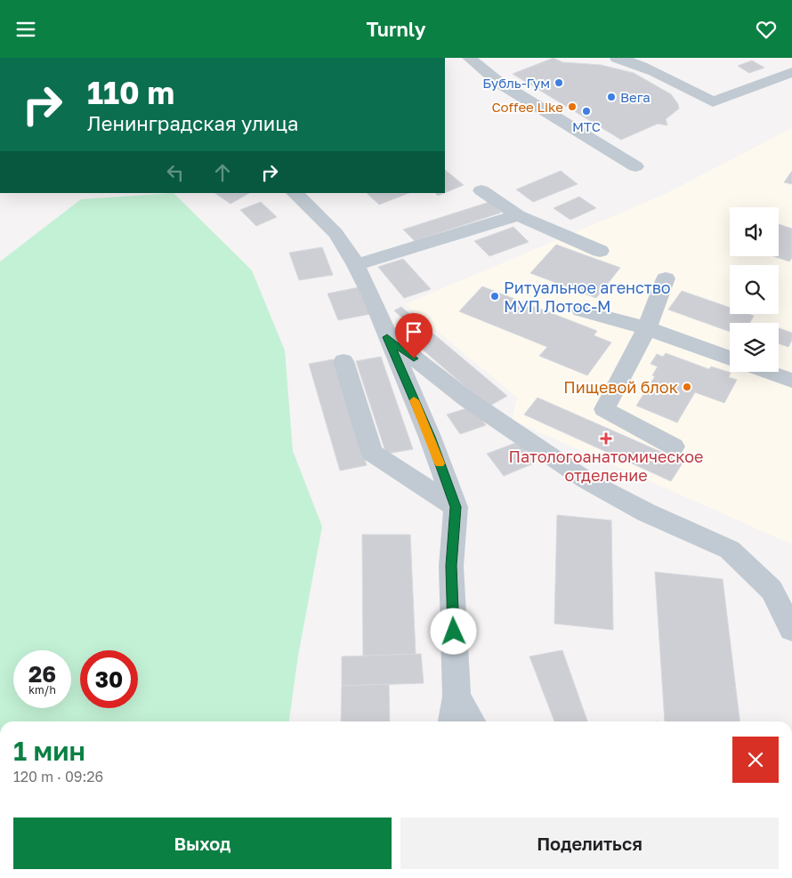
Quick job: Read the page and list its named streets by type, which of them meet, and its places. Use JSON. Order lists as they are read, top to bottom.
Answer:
{
  "places": {
    "other": [
      "Бубль-Гум",
      "Вега",
      "Coffee Like",
      "МТС",
      "Ритуальное агенство МУП Лотос-М",
      "Пищевой блок"
    ],
    "health": ["Патологоанатомическое отделение"]
  },
  "page": {
    "header": "Turnly",
    "turn": ["110 m", "Ленинградская улица"],
    "speed": "26 km/h",
    "limit": "30",
    "heading": ["1 мин", "120 m · 09:26"],
    "buttons": ["Выход", "Поделиться"]
  }
}
